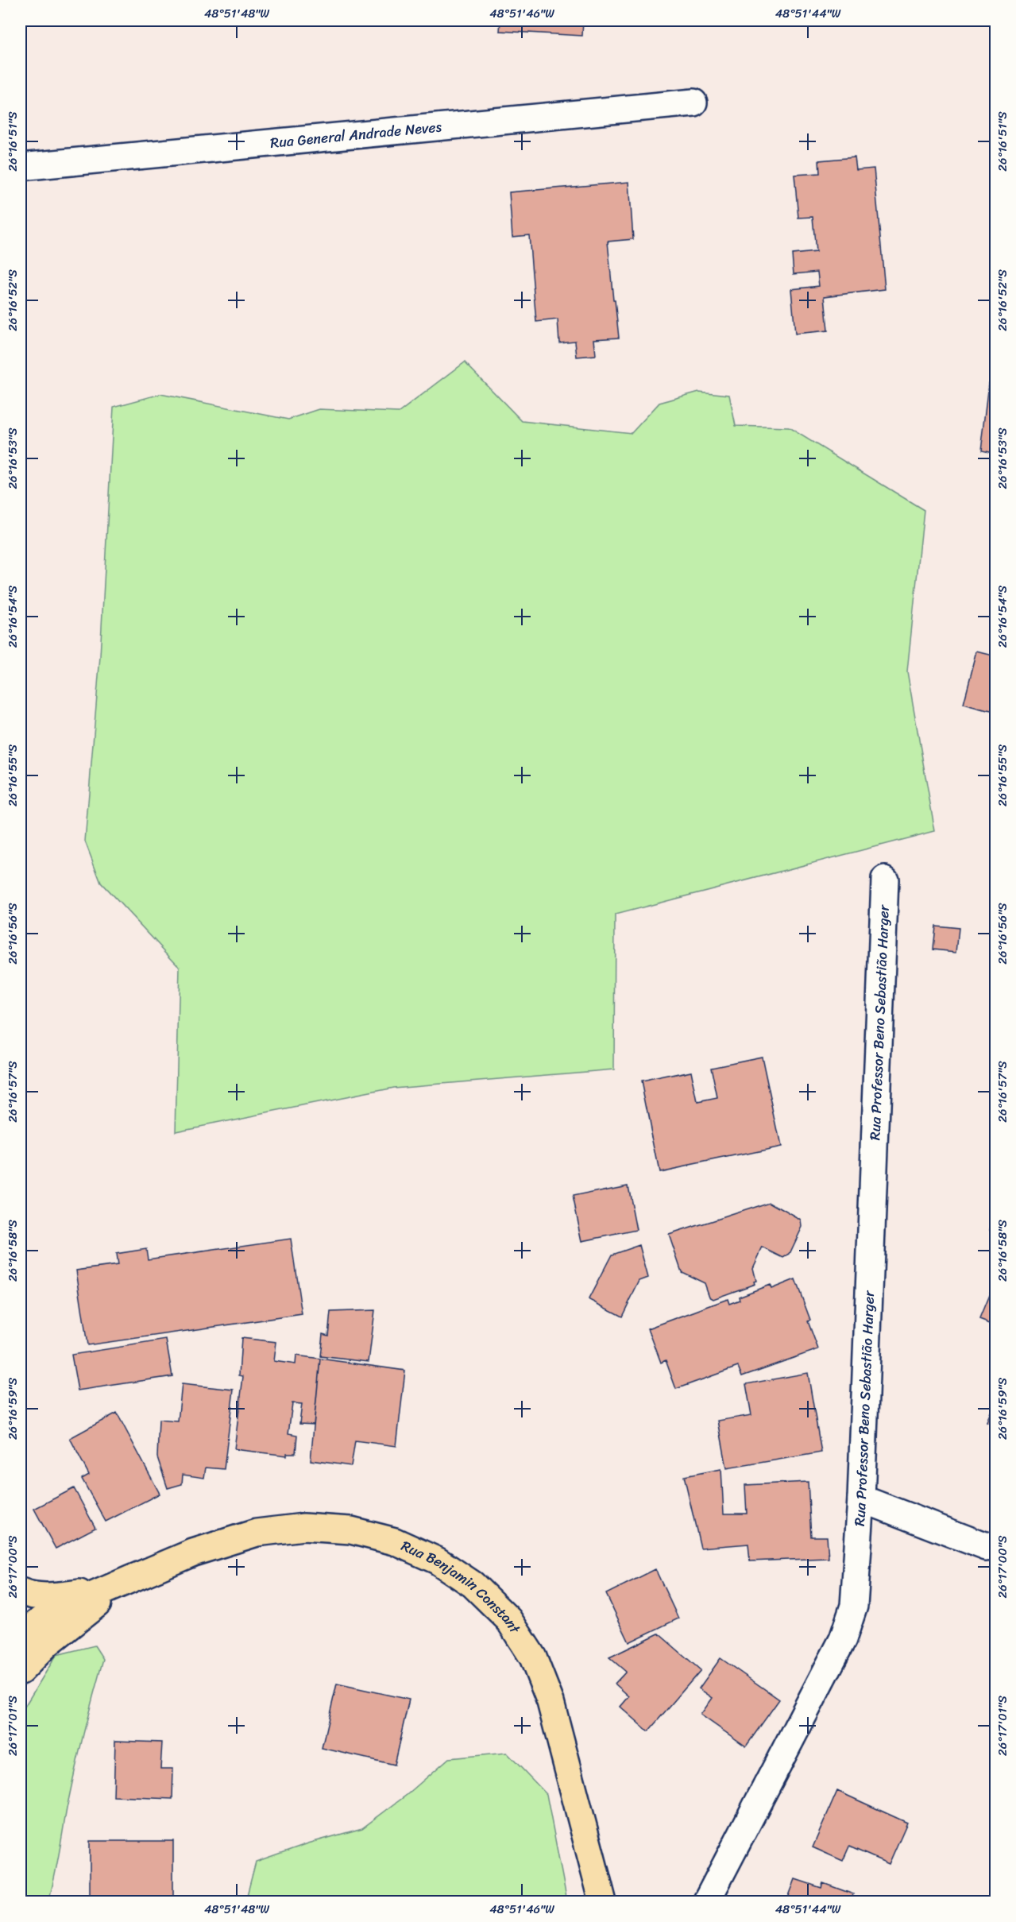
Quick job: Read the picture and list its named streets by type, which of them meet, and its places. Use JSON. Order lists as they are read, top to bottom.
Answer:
{
  "streets": {
    "main road": ["Rua Benjamin Constant"],
    "street": ["Rua General Andrade Neves", "Rua Professor Beno Sebastião Harger"]
  },
  "coordinates": [
    "48°51'48\"W",
    "48°51'46\"W",
    "48°51'44\"W",
    "26°16'51\"S",
    "26°16'52\"S",
    "26°16'53\"S",
    "26°16'54\"S",
    "26°16'55\"S",
    "26°16'56\"S",
    "26°16'57\"S",
    "26°16'58\"S",
    "26°16'59\"S",
    "26°17'00\"S",
    "26°17'01\"S"
  ]
}
